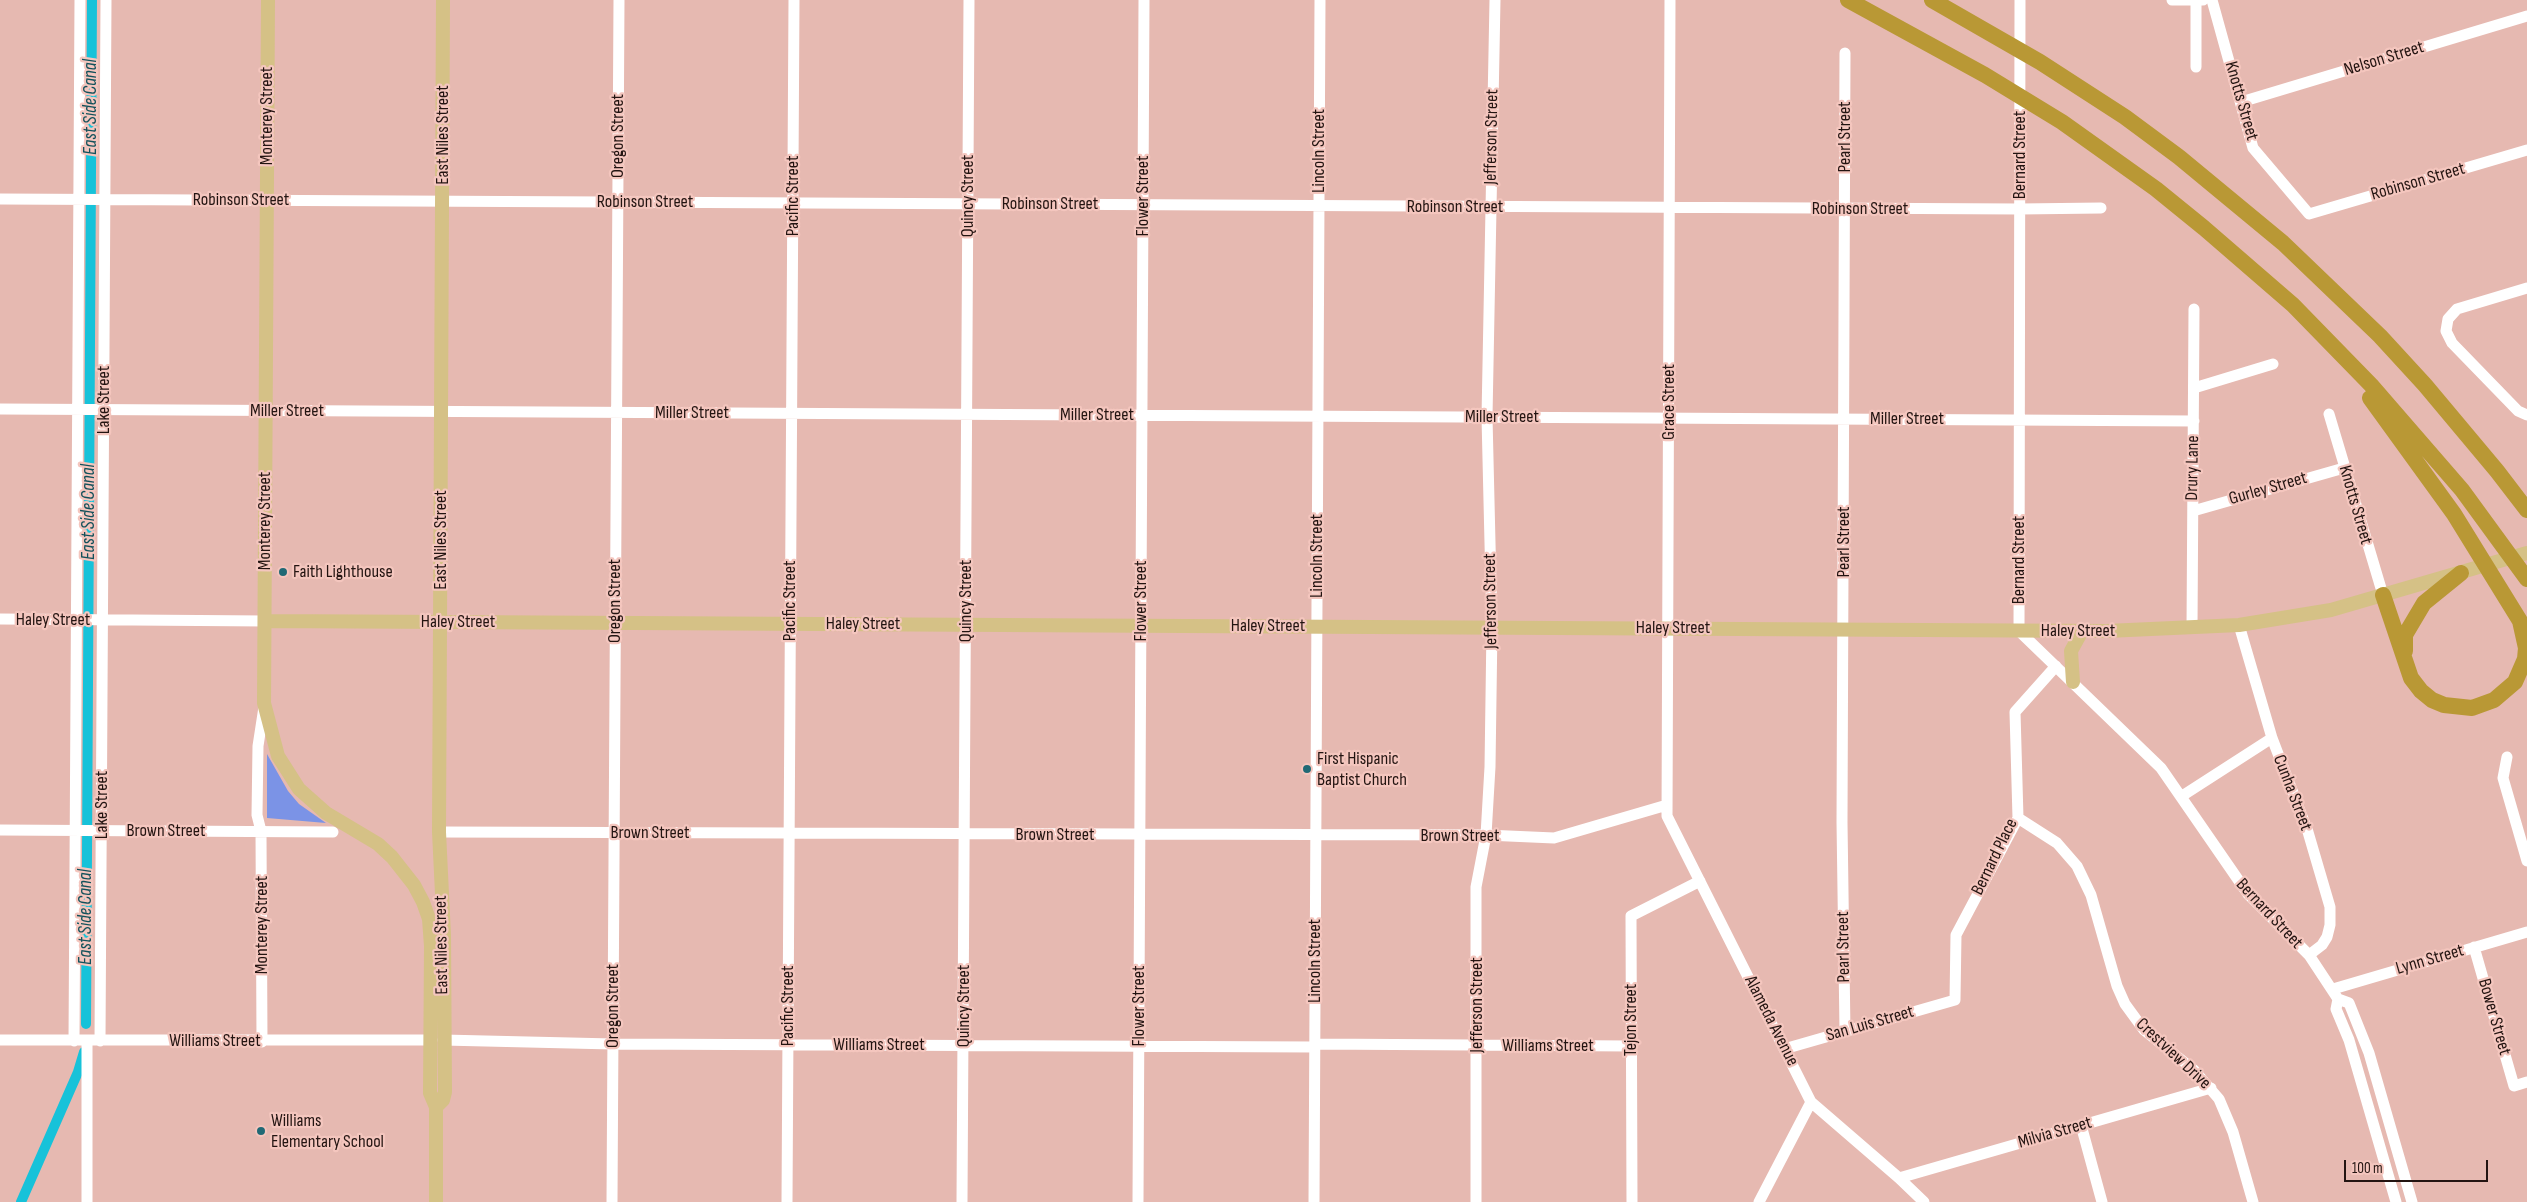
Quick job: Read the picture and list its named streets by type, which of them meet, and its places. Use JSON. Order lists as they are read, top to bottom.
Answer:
{
  "streets": {
    "main road": ["Monterey Street", "East Niles Street", "Haley Street"],
    "street": [
      "Nelson Street",
      "Knotts Street",
      "Oregon Street",
      "Jefferson Street",
      "Pearl Street",
      "Lincoln Street",
      "Bernard Street",
      "Robinson Street",
      "Pacific Street",
      "Quincy Street",
      "Flower Street",
      "Lake Street",
      "Grace Street",
      "Miller Street",
      "Drury Lane",
      "Gurley Street",
      "Cunha Street",
      "Brown Street",
      "Bernard Place",
      "Lynn Street",
      "Bower Street",
      "Tejon Street",
      "Alameda Avenue",
      "San Luis Street",
      "Williams Street",
      "Crestview Drive",
      "Milvia Street"
    ]
  },
  "crossings": [
    ["Nelson Street", "Knotts Street"],
    ["Knotts Street", "Robinson Street"],
    ["Knotts Street", "Gurley Street"],
    ["Knotts Street", "Haley Street"],
    ["Monterey Street", "East Niles Street"],
    ["Monterey Street", "Robinson Street"],
    ["Monterey Street", "Miller Street"],
    ["Monterey Street", "Haley Street"],
    ["Monterey Street", "Brown Street"],
    ["Monterey Street", "Williams Street"],
    ["East Niles Street", "Robinson Street"],
    ["East Niles Street", "Miller Street"],
    ["East Niles Street", "Haley Street"],
    ["East Niles Street", "Brown Street"],
    ["East Niles Street", "Williams Street"],
    ["Oregon Street", "Robinson Street"],
    ["Oregon Street", "Miller Street"],
    ["Oregon Street", "Haley Street"],
    ["Oregon Street", "Brown Street"],
    ["Oregon Street", "Williams Street"],
    ["Jefferson Street", "Robinson Street"],
    ["Jefferson Street", "Miller Street"],
    ["Jefferson Street", "Haley Street"],
    ["Jefferson Street", "Brown Street"],
    ["Jefferson Street", "Williams Street"],
    ["Pearl Street", "Robinson Street"],
    ["Pearl Street", "Miller Street"],
    ["Pearl Street", "Haley Street"],
    ["Pearl Street", "San Luis Street"],
    ["Lincoln Street", "Robinson Street"],
    ["Lincoln Street", "Miller Street"],
    ["Lincoln Street", "Haley Street"],
    ["Lincoln Street", "Brown Street"],
    ["Lincoln Street", "Williams Street"],
    ["Bernard Street", "Robinson Street"],
    ["Bernard Street", "Miller Street"],
    ["Bernard Street", "Haley Street"],
    ["Bernard Street", "Cunha Street"],
    ["Bernard Street", "Bernard Place"],
    ["Bernard Street", "Lynn Street"],
    ["Robinson Street", "Pacific Street"],
    ["Robinson Street", "Quincy Street"],
    ["Robinson Street", "Flower Street"],
    ["Robinson Street", "Lake Street"],
    ["Robinson Street", "Grace Street"],
    ["Pacific Street", "Miller Street"],
    ["Pacific Street", "Haley Street"],
    ["Pacific Street", "Brown Street"],
    ["Pacific Street", "Williams Street"],
    ["Quincy Street", "Miller Street"],
    ["Quincy Street", "Haley Street"],
    ["Quincy Street", "Brown Street"],
    ["Quincy Street", "Williams Street"],
    ["Flower Street", "Miller Street"],
    ["Flower Street", "Haley Street"],
    ["Flower Street", "Brown Street"],
    ["Flower Street", "Williams Street"],
    ["Lake Street", "Miller Street"],
    ["Lake Street", "Haley Street"],
    ["Lake Street", "Brown Street"],
    ["Lake Street", "Williams Street"],
    ["Grace Street", "Miller Street"],
    ["Grace Street", "Haley Street"],
    ["Grace Street", "Brown Street"],
    ["Grace Street", "Alameda Avenue"],
    ["Miller Street", "Drury Lane"],
    ["Drury Lane", "Gurley Street"],
    ["Drury Lane", "Haley Street"],
    ["Haley Street", "Cunha Street"],
    ["Brown Street", "Alameda Avenue"],
    ["Bernard Place", "San Luis Street"],
    ["Bernard Place", "Crestview Drive"],
    ["Lynn Street", "Bower Street"],
    ["Tejon Street", "Alameda Avenue"],
    ["Tejon Street", "Williams Street"],
    ["Alameda Avenue", "San Luis Street"],
    ["Alameda Avenue", "Milvia Street"],
    ["Crestview Drive", "Milvia Street"]
  ],
  "water": ["East Side Canal"],
  "places": ["Faith Lighthouse", "First Hispanic Baptist Church", "Williams Elementary School"],
  "scale_bar": "100 m"
}
